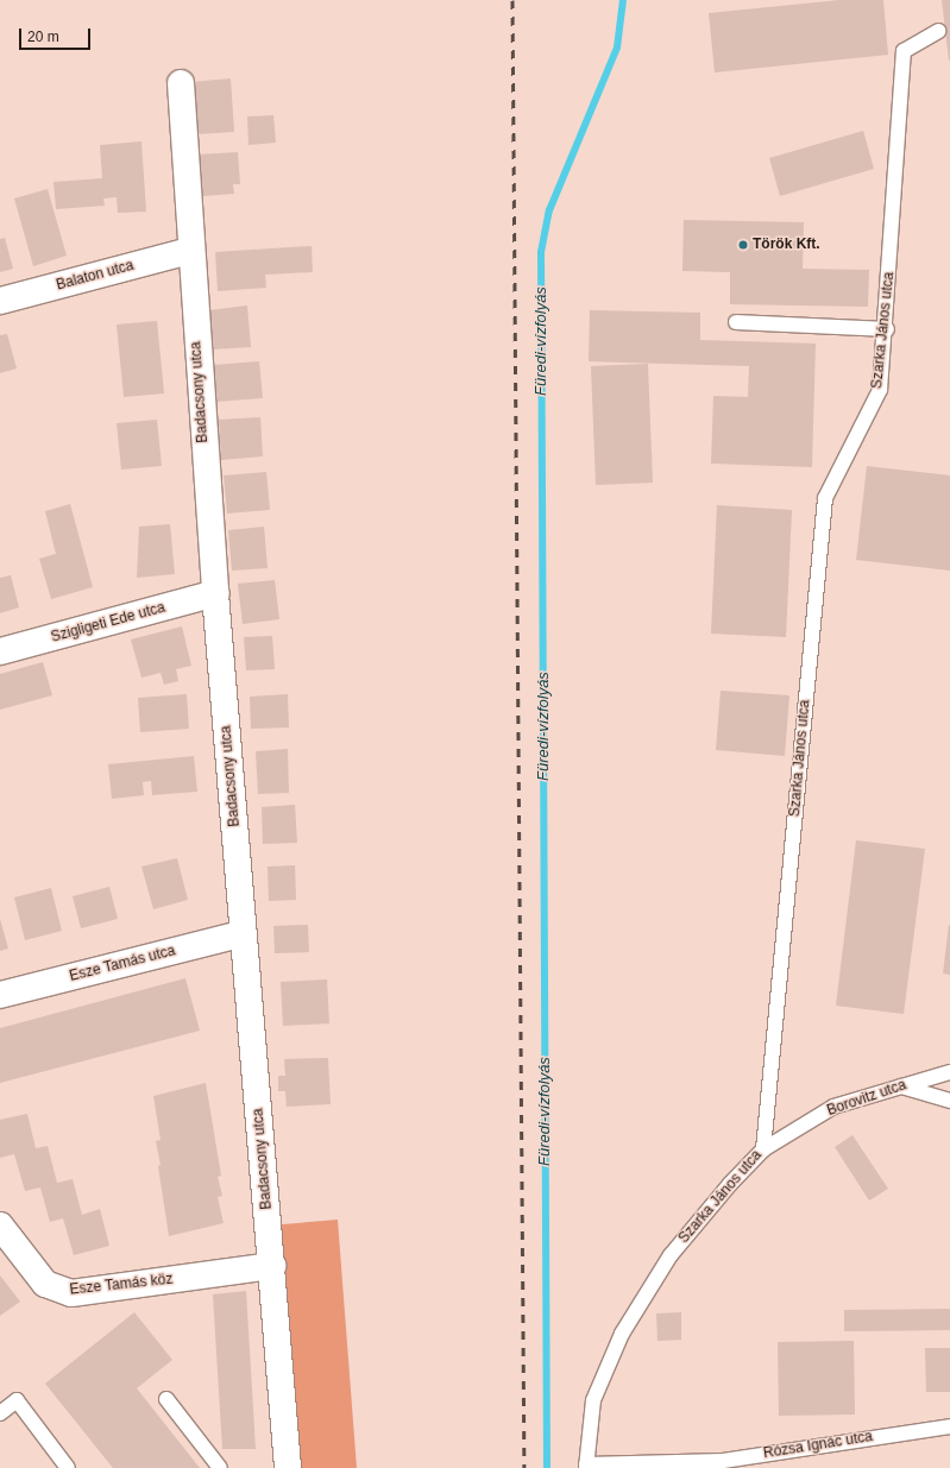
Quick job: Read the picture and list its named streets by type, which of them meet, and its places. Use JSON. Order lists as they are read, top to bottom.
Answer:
{
  "streets": {
    "street": [
      "Balaton utca",
      "Badacsony utca",
      "Szigligeti Ede utca",
      "Esze Tamás utca",
      "Esze Tamás köz"
    ],
    "lane": ["Szarka János utca", "Borovitz utca", "Rózsa Ignác utca"]
  },
  "crossings": [
    ["Balaton utca", "Badacsony utca"],
    ["Szarka János utca", "Borovitz utca"],
    ["Szarka János utca", "Rózsa Ignác utca"],
    ["Badacsony utca", "Szigligeti Ede utca"],
    ["Badacsony utca", "Esze Tamás utca"],
    ["Badacsony utca", "Esze Tamás köz"]
  ],
  "water": ["Füredi-vízfolyás"],
  "places": ["Török Kft."],
  "scale_bar": "20 m"
}
